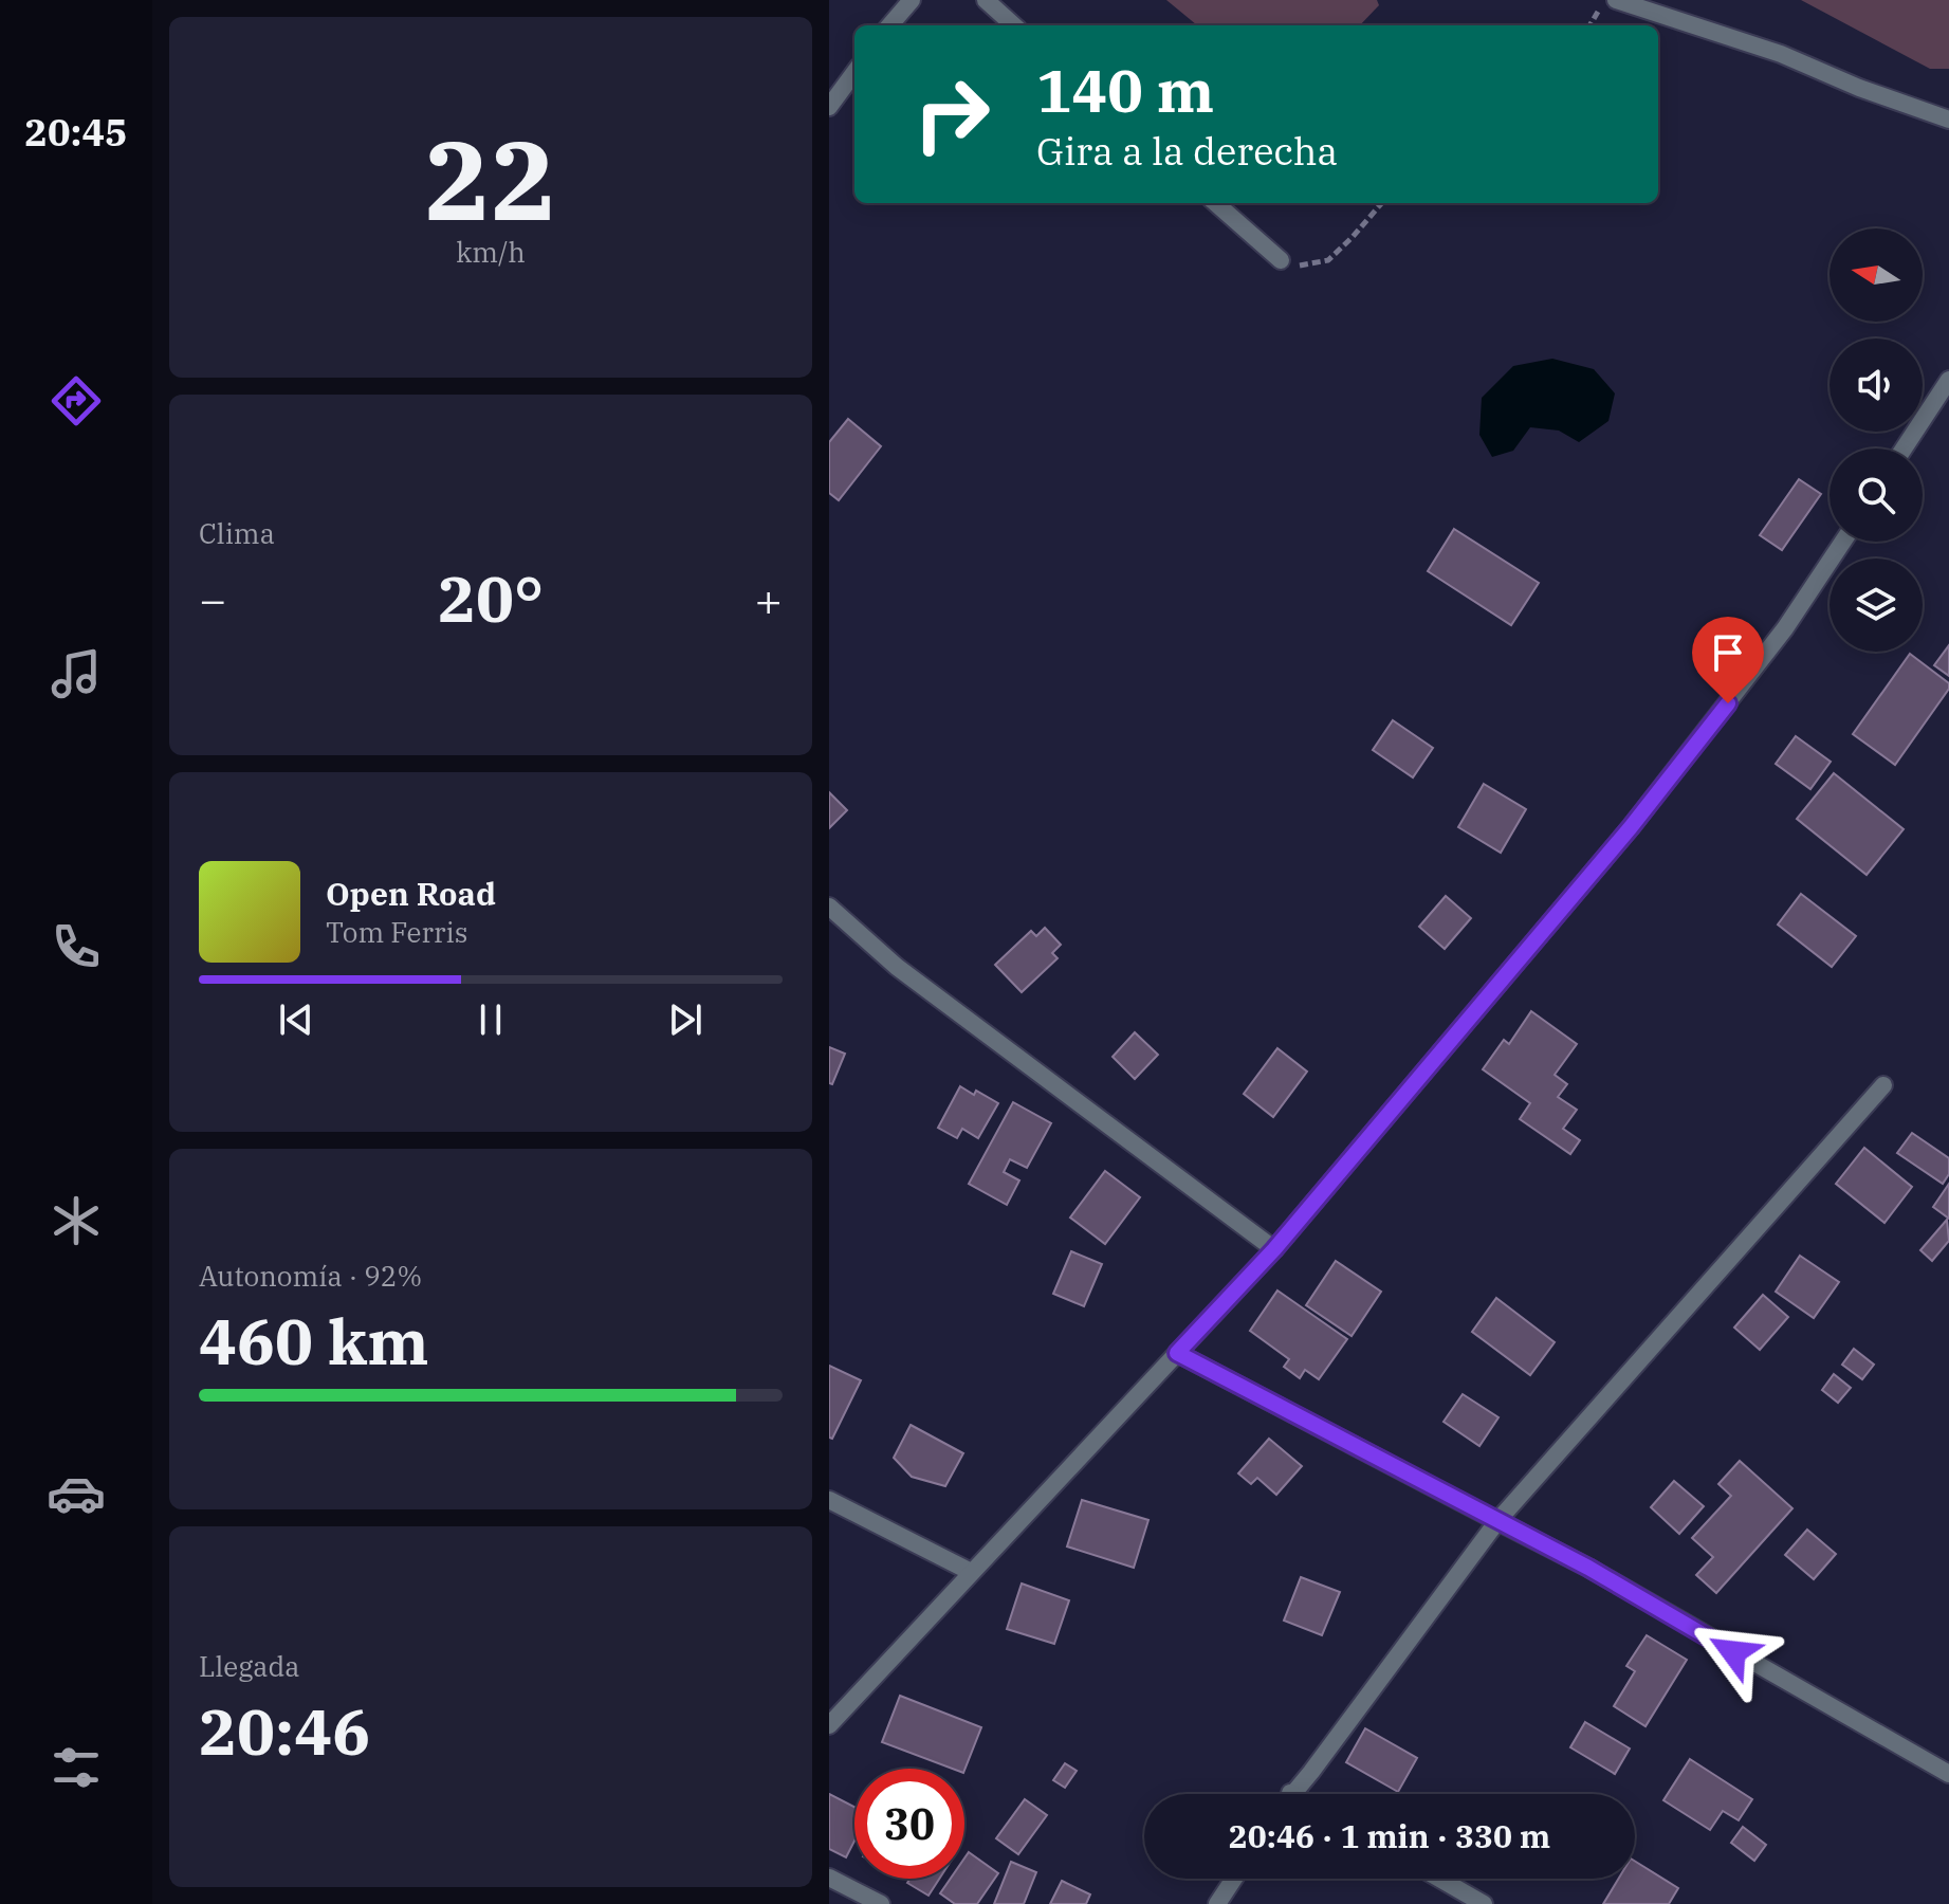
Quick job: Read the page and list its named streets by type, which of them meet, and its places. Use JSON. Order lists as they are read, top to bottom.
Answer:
{
  "north": "left",
  "page": {
    "tabs": "20:45",
    "tile": [
      ["22", "km/h"],
      "Clima",
      ["Autonomía · 92%", "460 km"],
      ["Llegada", "20:46"]
    ],
    "turn": ["140 m", "Gira a la derecha"],
    "heat": ["−", "20°", "+"],
    "song": ["Open Road", "Tom Ferris"],
    "limit": "30",
    "trip": "20:46 · 1 min · 330 m"
  }
}
